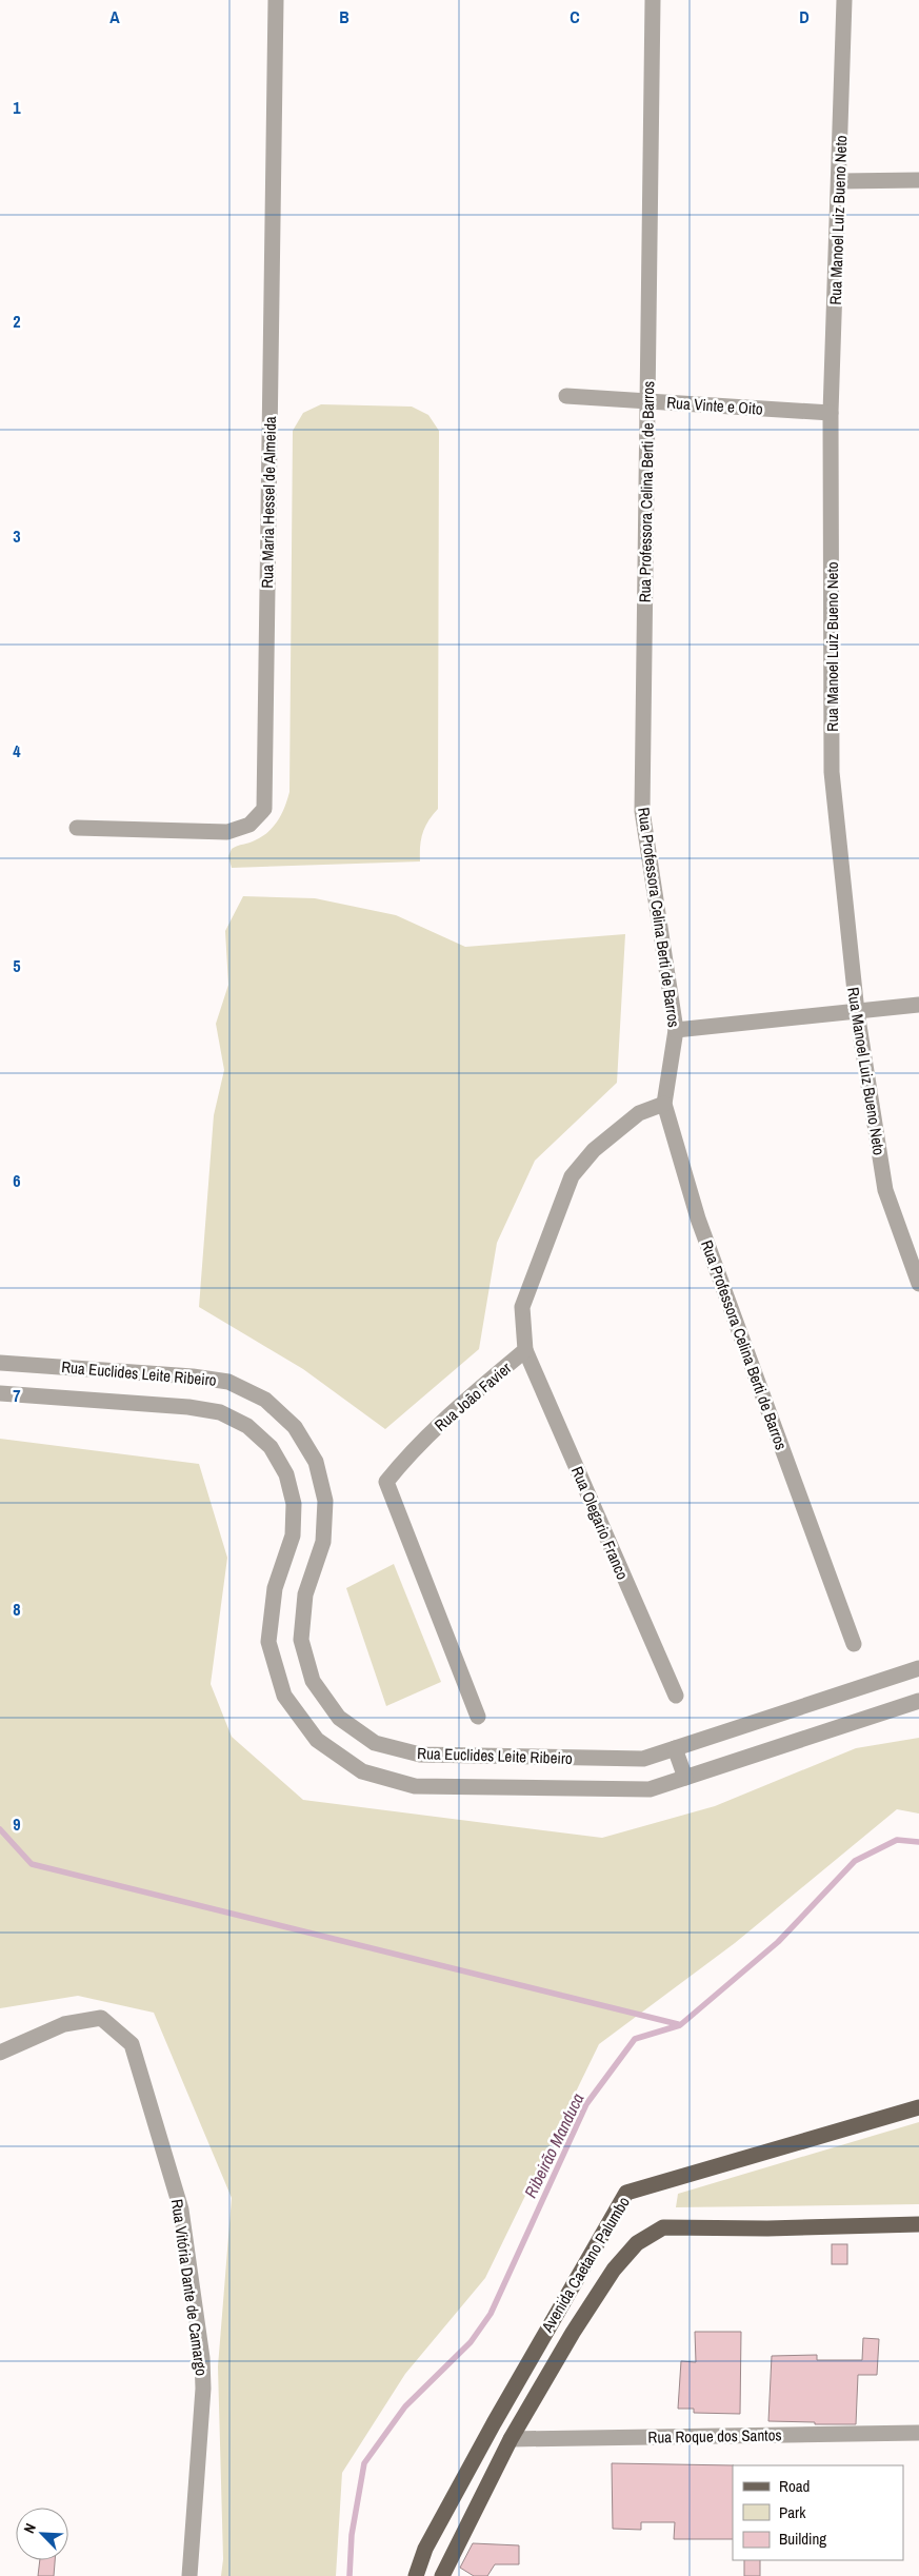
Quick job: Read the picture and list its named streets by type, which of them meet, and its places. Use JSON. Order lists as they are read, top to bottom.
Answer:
{
  "streets": {
    "main road": ["Avenida Caetano Palumbo"],
    "street": [
      "Rua Manoel Luiz Bueno Neto",
      "Rua Vinte e Oito",
      "Rua Professora Celina Berti de Barros",
      "Rua Maria Hessel de Almeida",
      "Rua Euclides Leite Ribeiro",
      "Rua João Favier",
      "Rua Olegario Franco",
      "Rua Vitória Dante de Camargo",
      "Rua Roque dos Santos"
    ]
  },
  "crossings": [
    ["Rua Manoel Luiz Bueno Neto", "Rua Vinte e Oito"],
    ["Rua Vinte e Oito", "Rua Professora Celina Berti de Barros"],
    ["Rua Professora Celina Berti de Barros", "Rua João Favier"],
    ["Rua João Favier", "Rua Olegario Franco"],
    ["Avenida Caetano Palumbo", "Rua Roque dos Santos"]
  ],
  "water": ["Ribeirão Manduca"],
  "legend": ["Road", "Park", "Building"],
  "north": "top left",
  "grid": {
    "columns": [
      "A",
      "B",
      "C",
      "D"
    ],
    "rows": [
      "1",
      "2",
      "3",
      "4",
      "5",
      "6",
      "7",
      "8",
      "9"
    ]
  }
}
